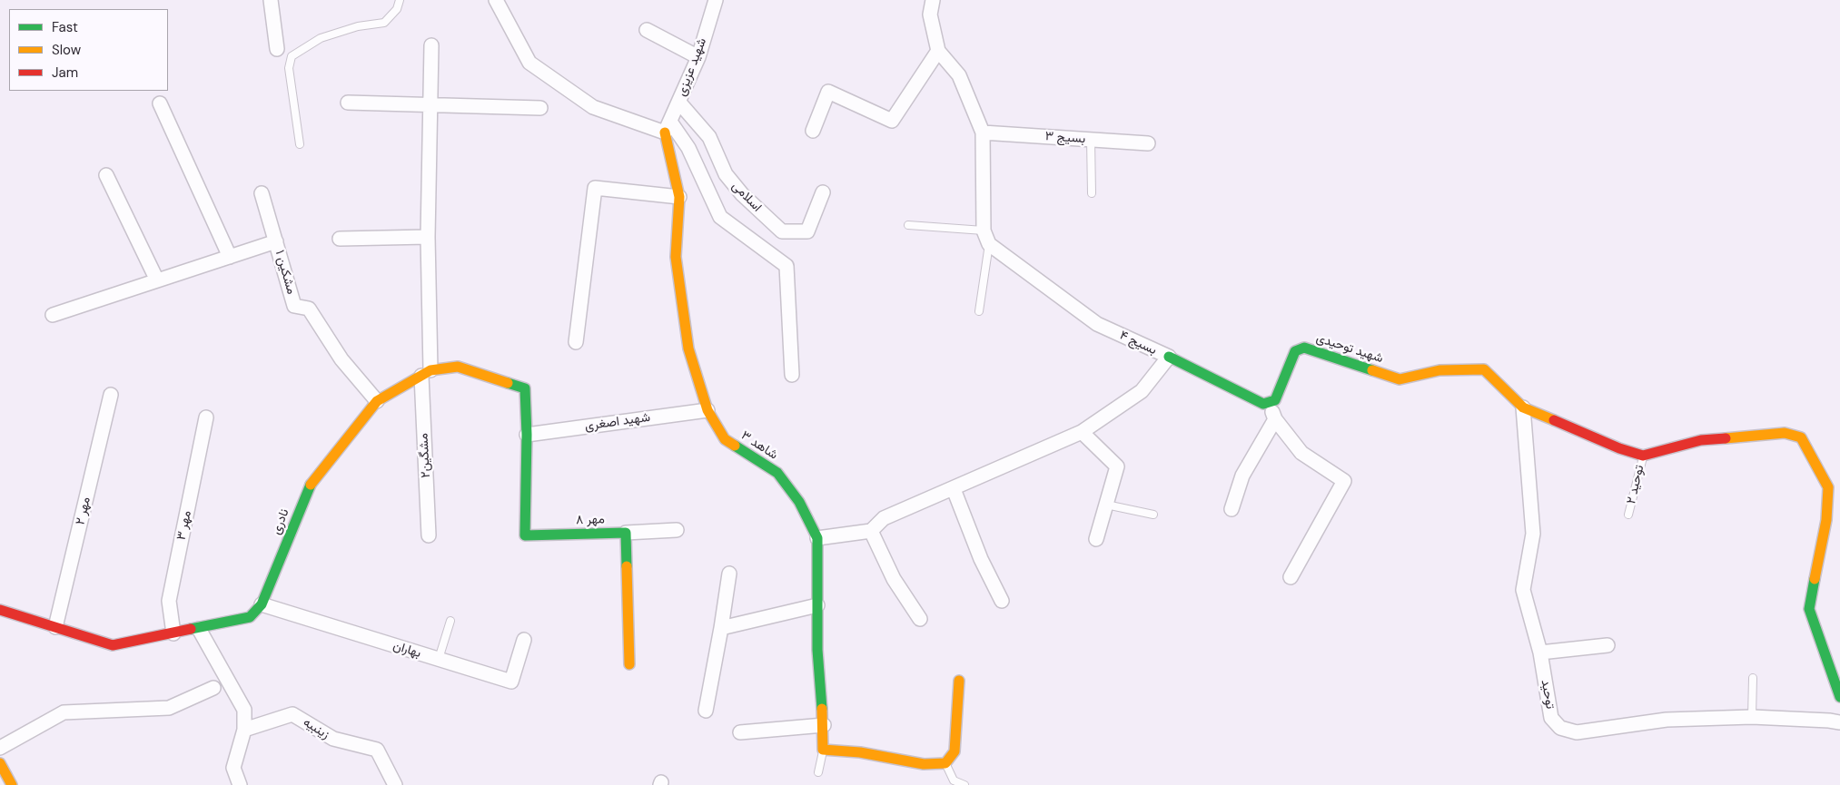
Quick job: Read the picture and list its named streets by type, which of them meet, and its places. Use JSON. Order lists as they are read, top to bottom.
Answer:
{
  "streets": {
    "street": [
      "شهید عزیزی",
      "بسیج ۳",
      "اسلامی",
      "مشکین ۱",
      "بسیج ۴",
      "شهید توحیدی",
      "شهید اصغری",
      "شاهد ۳",
      "مشگین۲",
      "مهر ۲",
      "مهر ۸",
      "نادری",
      "مهر ۳",
      "بهاران",
      "توحید",
      "زینبیه"
    ],
    "lane": ["توحید ۲"]
  },
  "crossings": [
    ["شهید عزیزی", "اسلامی"],
    ["شهید عزیزی", "شاهد ۳"],
    ["مشکین ۱", "نادری"],
    ["شهید توحیدی", "توحید"],
    ["شهید اصغری", "شاهد ۳"],
    ["شهید اصغری", "مهر ۸"],
    ["شهید اصغری", "نادری"],
    ["مشگین۲", "نادری"],
    ["مهر ۲", "نادری"],
    ["مهر ۸", "نادری"],
    ["نادری", "مهر ۳"],
    ["نادری", "بهاران"]
  ],
  "legend": ["Fast", "Slow", "Jam"]
}
